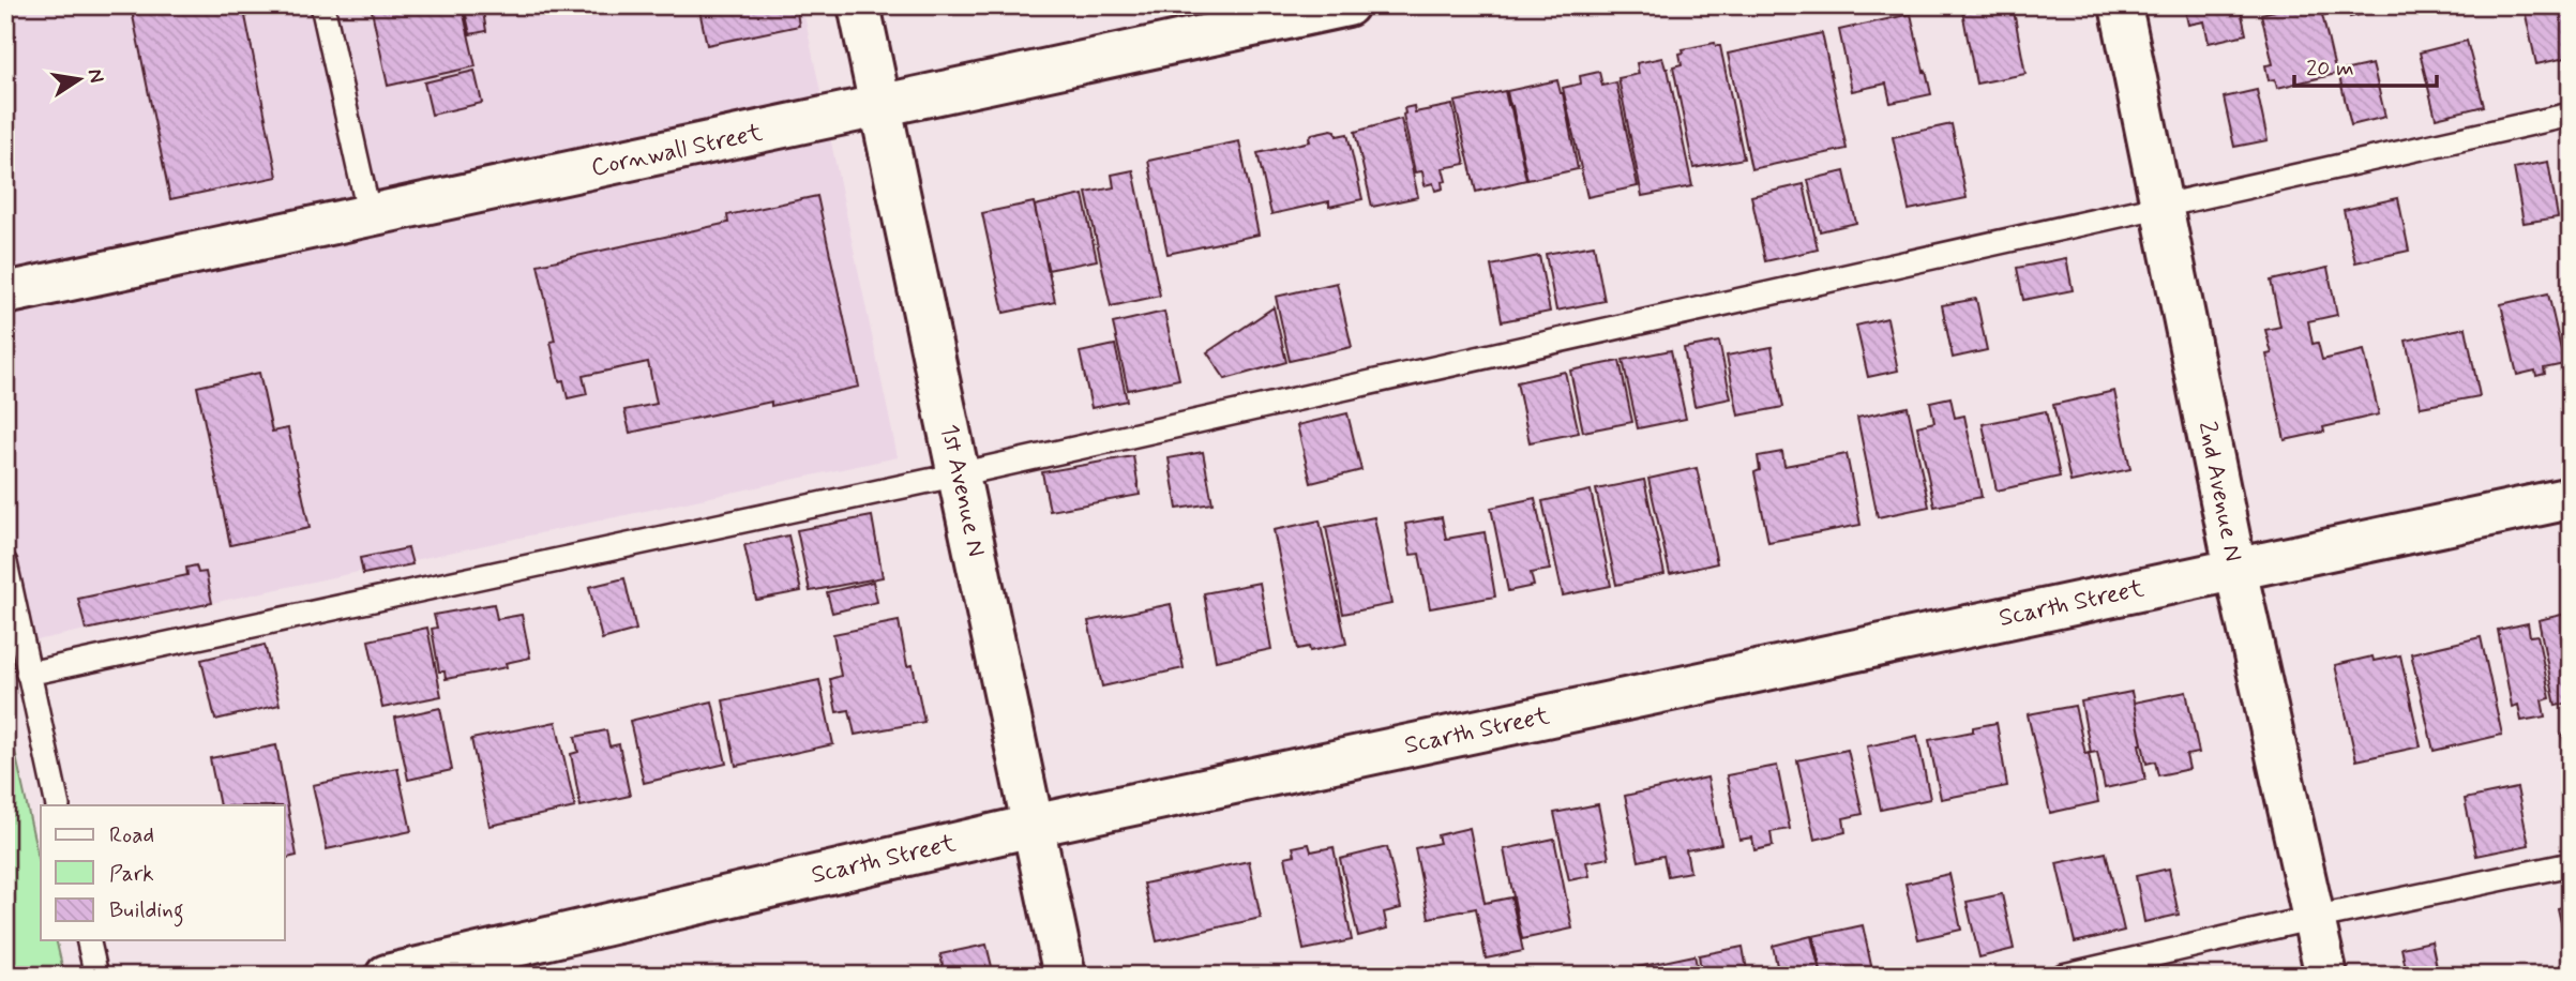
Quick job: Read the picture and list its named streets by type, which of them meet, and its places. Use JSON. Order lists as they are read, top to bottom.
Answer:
{
  "streets": {
    "street": [
      "Cornwall Street",
      "1st Avenue N",
      "2nd Avenue N",
      "Scarth Street"
    ]
  },
  "crossings": [
    ["Cornwall Street", "1st Avenue N"],
    ["1st Avenue N", "Scarth Street"],
    ["2nd Avenue N", "Scarth Street"]
  ],
  "legend": ["Road", "Park", "Building"],
  "scale_bar": "20 m",
  "north": "right"
}
